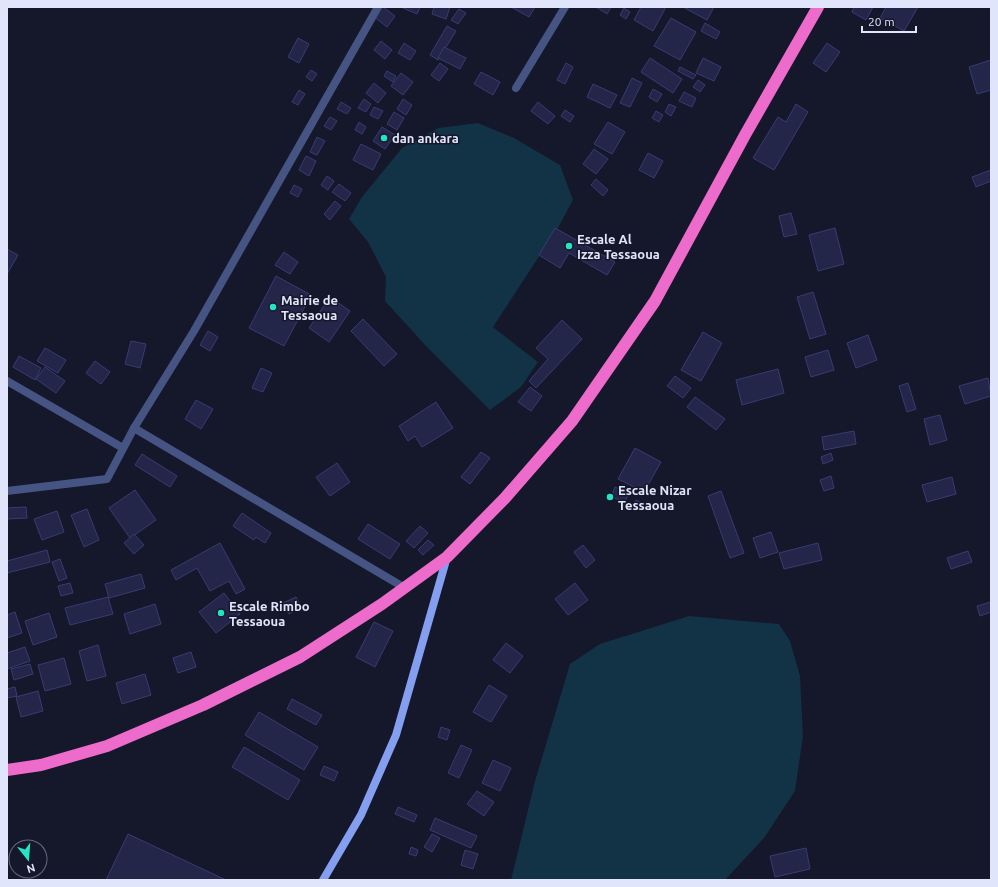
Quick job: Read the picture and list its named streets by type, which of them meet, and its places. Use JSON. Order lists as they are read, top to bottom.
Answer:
{
  "places": [
    "dan ankara",
    "Escale Al Izza Tessaoua",
    "Mairie de Tessaoua",
    "Escale Nizar Tessaoua",
    "Escale Rimbo Tessaoua"
  ],
  "scale_bar": "20 m",
  "north": "bottom"
}
